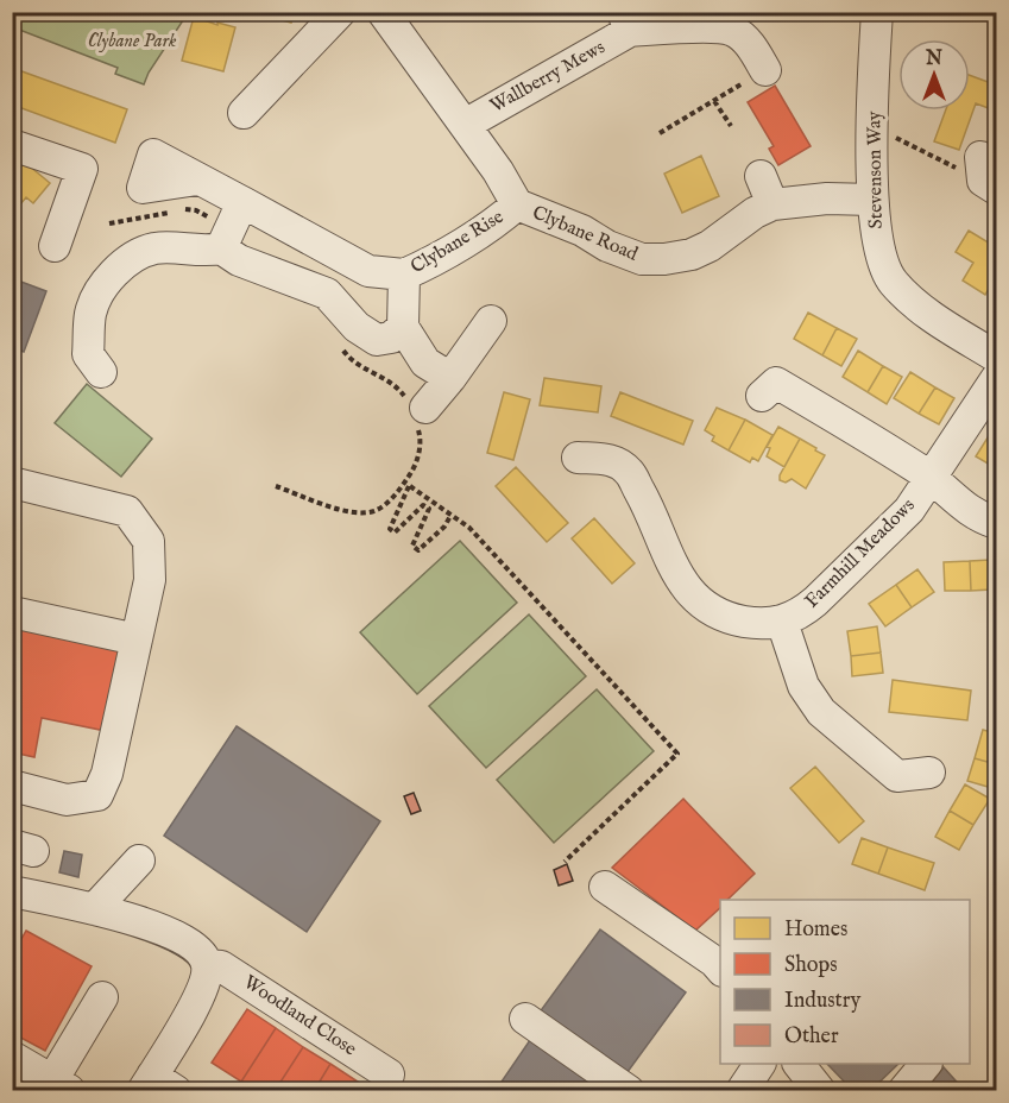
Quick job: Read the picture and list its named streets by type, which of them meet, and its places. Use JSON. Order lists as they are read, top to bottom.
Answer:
{
  "streets": {
    "street": [
      "Wallberry Mews",
      "Stevenson Way",
      "Clybane Road",
      "Clybane Rise",
      "Farmhill Meadows",
      "Woodland Close"
    ]
  },
  "crossings": [
    ["Wallberry Mews", "Clybane Road"],
    ["Stevenson Way", "Clybane Road"],
    ["Clybane Road", "Clybane Rise"]
  ],
  "parks": ["Clybane Park"],
  "legend": [
    "Homes",
    "Shops",
    "Industry",
    "Other"
  ],
  "north": "top"
}
